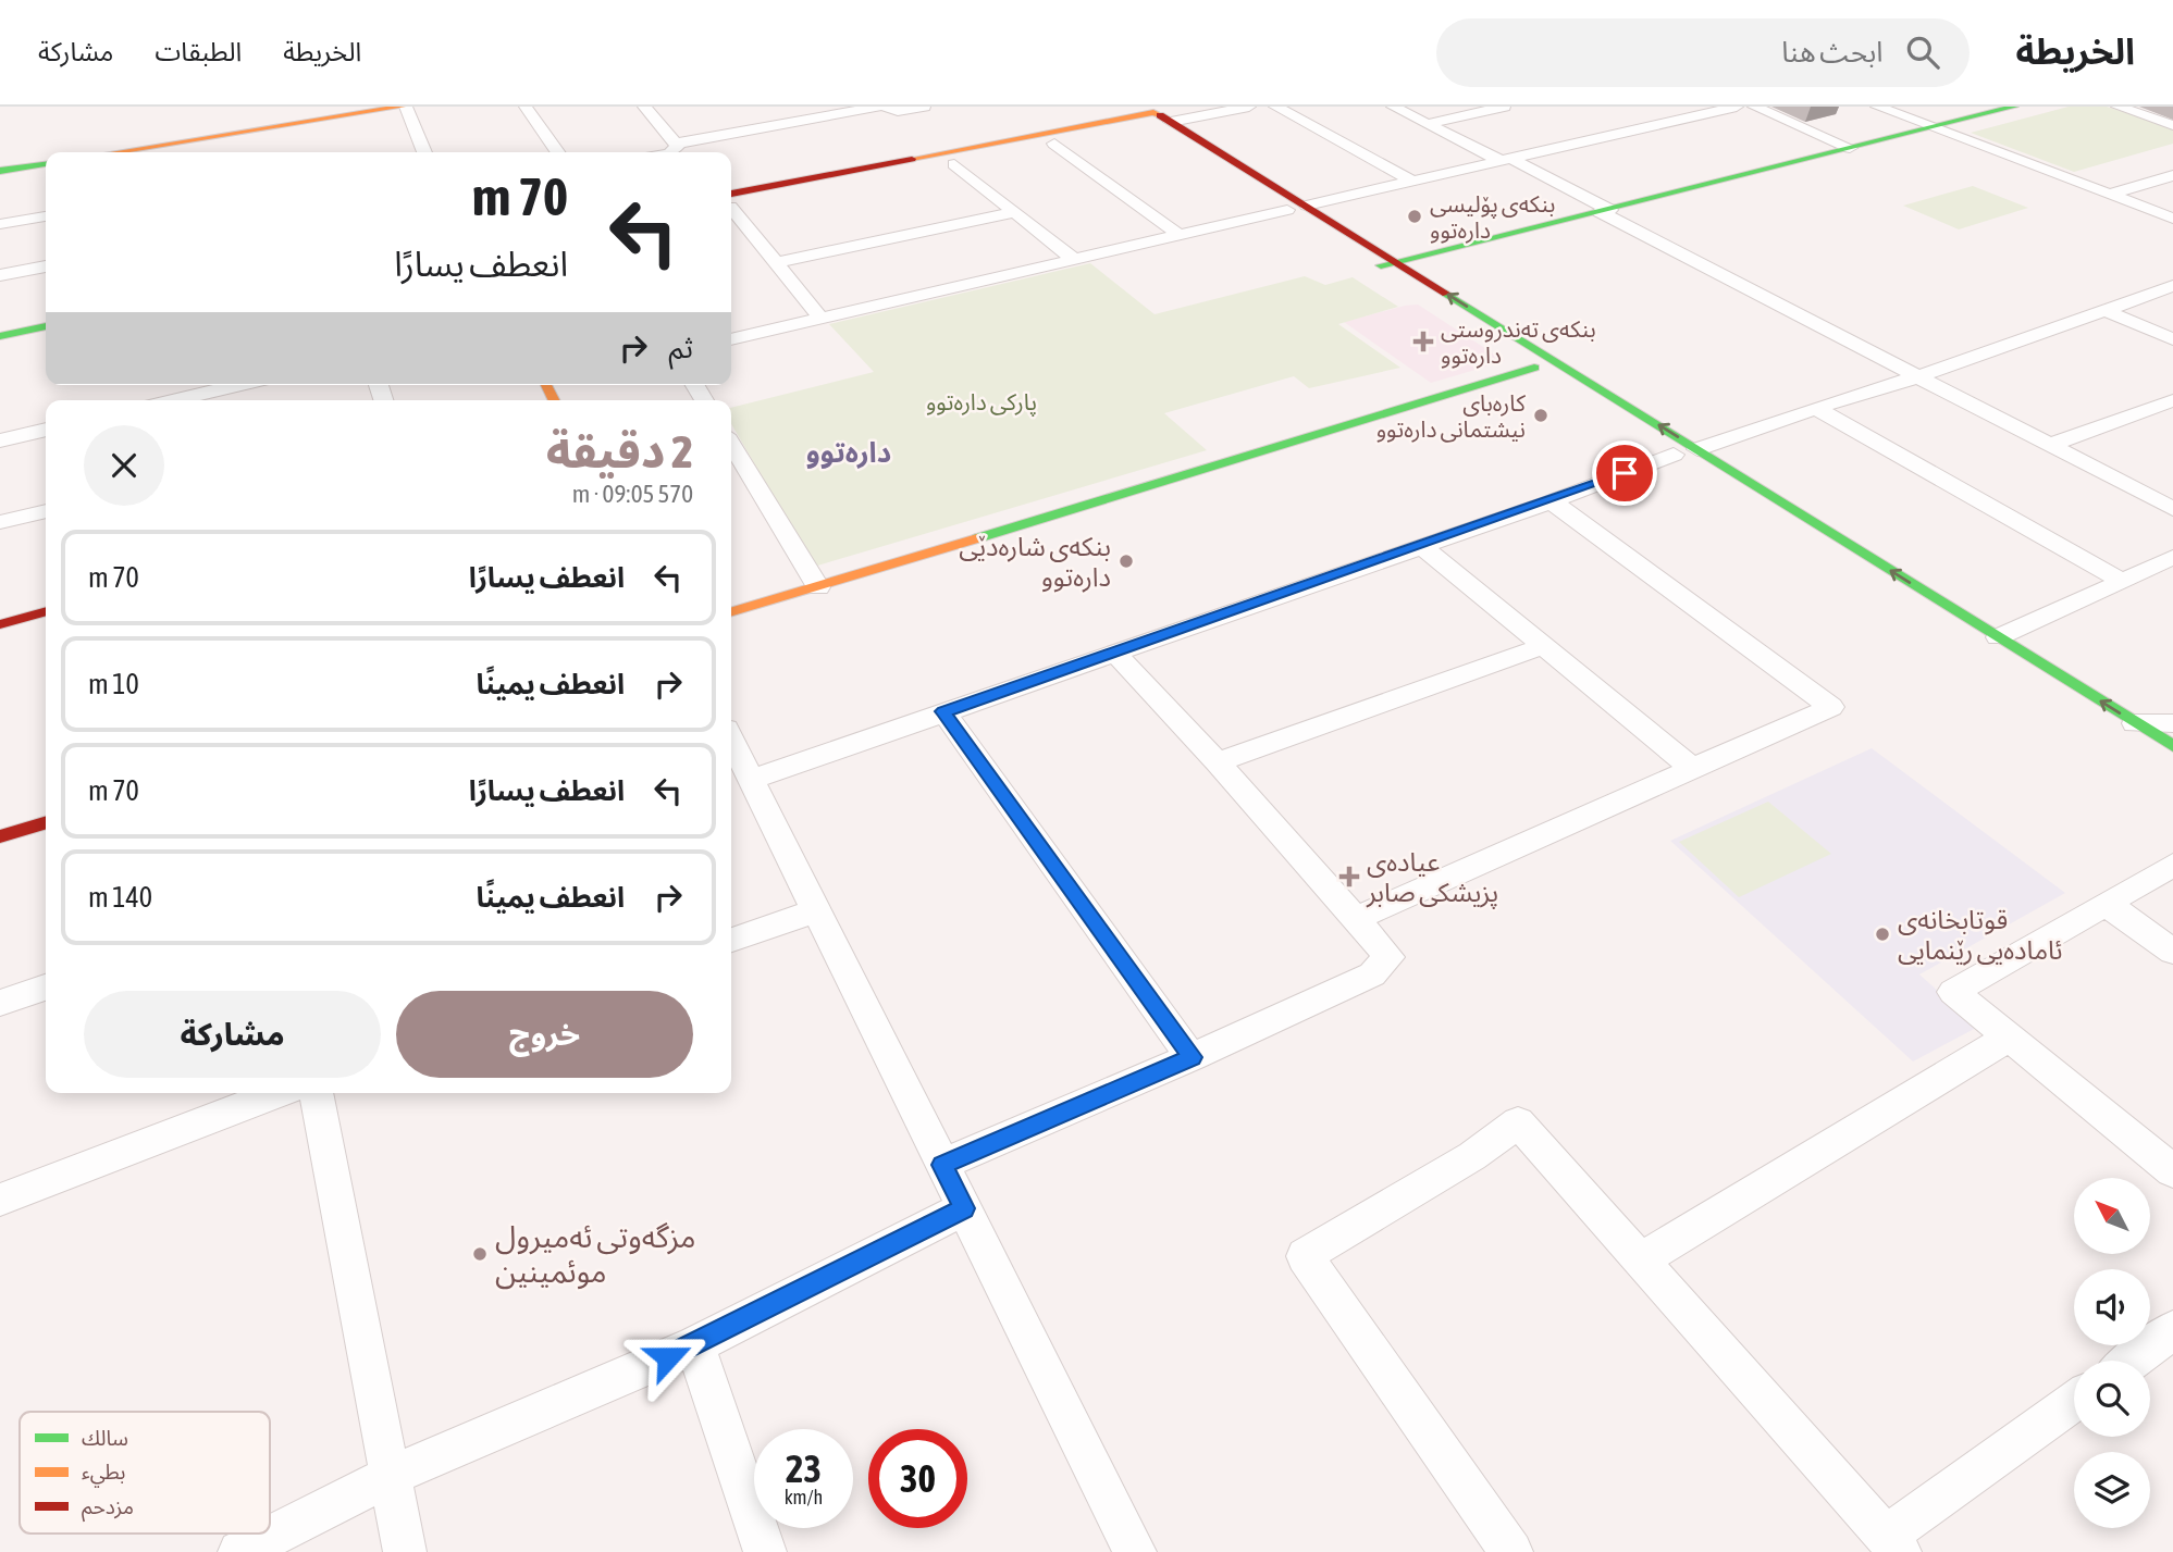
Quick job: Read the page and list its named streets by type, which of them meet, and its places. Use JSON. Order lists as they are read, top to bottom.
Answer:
{
  "districts": ["دارەتوو"],
  "parks": ["پارکی دارەتوو"],
  "places": {
    "other": [
      "بنکەی پۆلیسی دارەتوو",
      "کارەبای نیشتمانی دارەتوو",
      "بنکەی شارەدێی دارەتوو",
      "قوتابخانەی ئامادەیی رێنمایی",
      "مزگەوتی ئەمیرول موئمینین"
    ],
    "health": ["بنکەی تەندروستی دارەتوو", "عیادەی پزیشکی صابر"]
  },
  "legend": ["سالك", "بطيء", "مزدحم"],
  "north": "top left",
  "page": {
    "header": "الخريطة",
    "search": "ابحث هنا",
    "nav": ["الخريطة", "الطبقات", "مشاركة"],
    "turn": ["70 m", "انعطف يسارًا"],
    "then": "ثم",
    "heading": ["2 دقيقة", "570 m · 09:05"],
    "list": [
      {
        "name": "انعطف يسارًا",
        "value": "70 m"
      },
      {
        "name": "انعطف يمينًا",
        "value": "10 m"
      },
      {
        "name": "انعطف يسارًا",
        "value": "70 m"
      },
      {
        "name": "انعطف يمينًا",
        "value": "140 m"
      }
    ],
    "buttons": ["خروج", "مشاركة"],
    "speed": "23 km/h",
    "limit": "30"
  }
}
